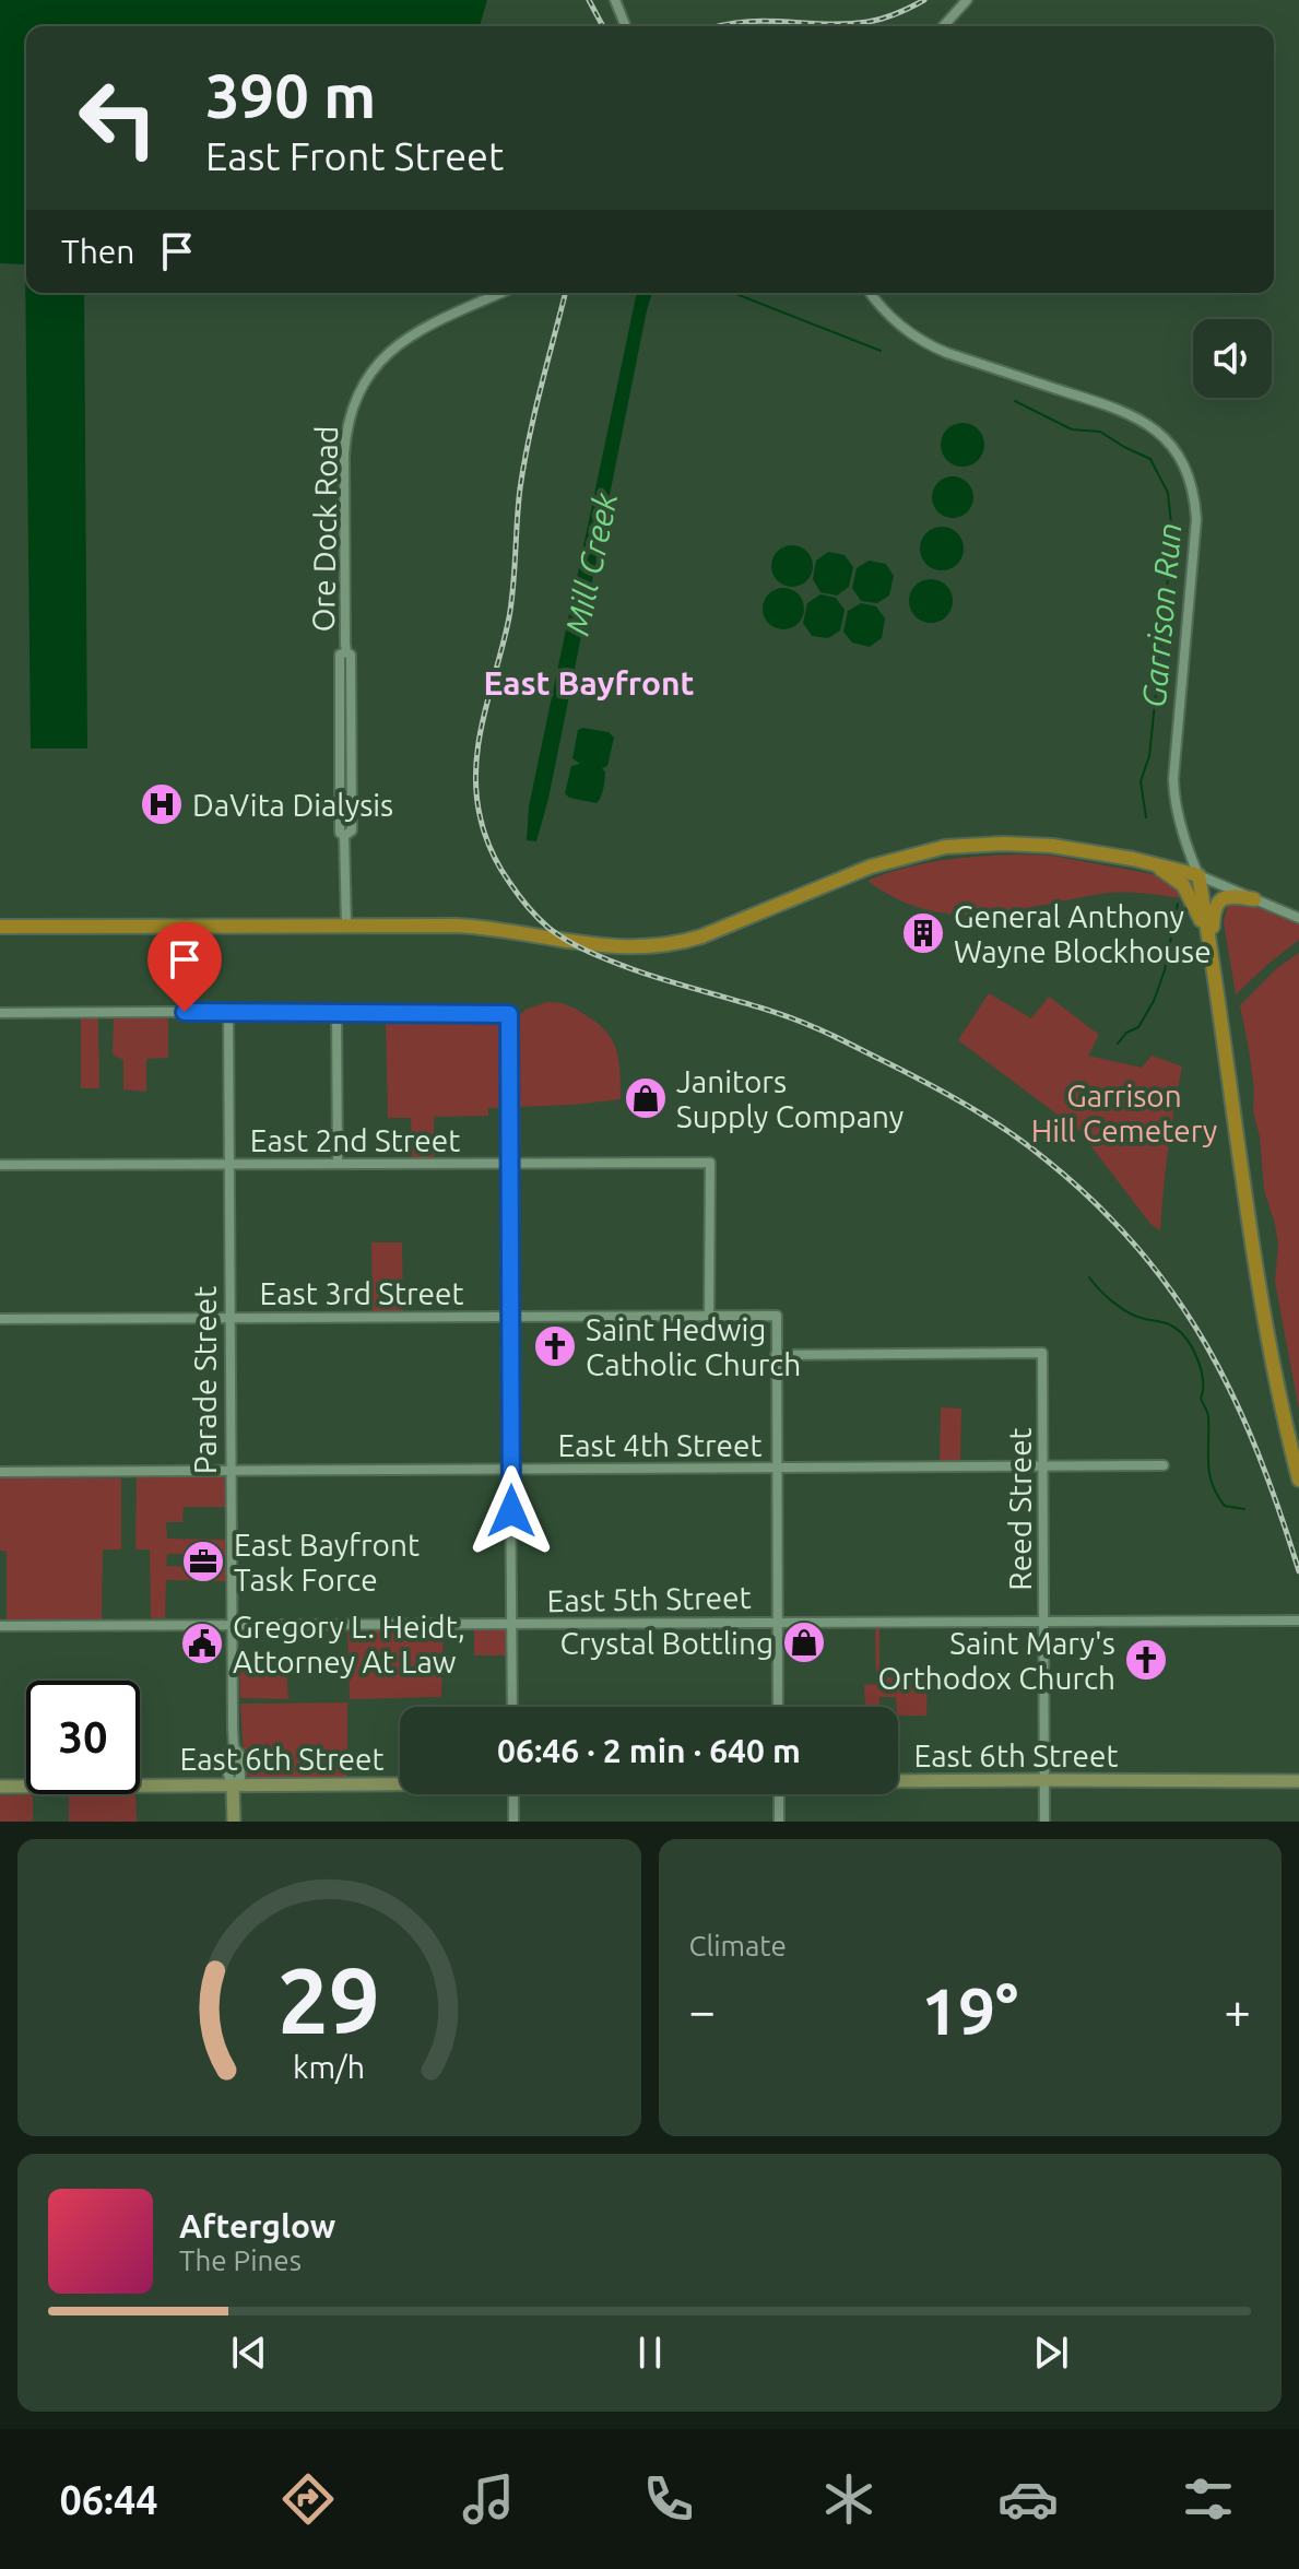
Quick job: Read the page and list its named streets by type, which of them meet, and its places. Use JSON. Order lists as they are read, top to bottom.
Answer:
{
  "streets": {
    "main road": ["Parade Street", "East 6th Street"],
    "street": [
      "Ore Dock Road",
      "East 2nd Street",
      "East 3rd Street",
      "East 4th Street",
      "Reed Street",
      "East 5th Street"
    ]
  },
  "crossings": [
    ["East 2nd Street", "East 3rd Street"],
    ["East 2nd Street", "Parade Street"],
    ["East 3rd Street", "Parade Street"],
    ["East 3rd Street", "Reed Street"],
    ["Parade Street", "East 4th Street"],
    ["Parade Street", "East 5th Street"],
    ["Parade Street", "East 6th Street"],
    ["East 4th Street", "Reed Street"],
    ["Reed Street", "East 5th Street"],
    ["Reed Street", "East 6th Street"]
  ],
  "districts": ["East Bayfront"],
  "water": ["Mill Creek", "Garrison Run"],
  "parks": ["Garrison Hill Cemetery"],
  "places": {
    "hospital": ["DaVita Dialysis"],
    "building": ["General Anthony Wayne Blockhouse"],
    "shop": ["Janitors Supply Company", "Crystal Bottling"],
    "church": ["Saint Hedwig Catholic Church", "Saint Mary's Orthodox Church"],
    "office": ["East Bayfront Task Force"],
    "public building": ["Gregory L. Heidt, Attorney At Law"]
  },
  "page": {
    "turn": ["390 m", "East Front Street"],
    "then": "Then",
    "limit": "30",
    "trip": "06:46 · 2 min · 640 m",
    "tile": "Climate",
    "heat": ["−", "19°", "+"],
    "song": ["Afterglow", "The Pines"],
    "tabs": "06:44",
    "gauge": ["29", "km/h"]
  }
}
